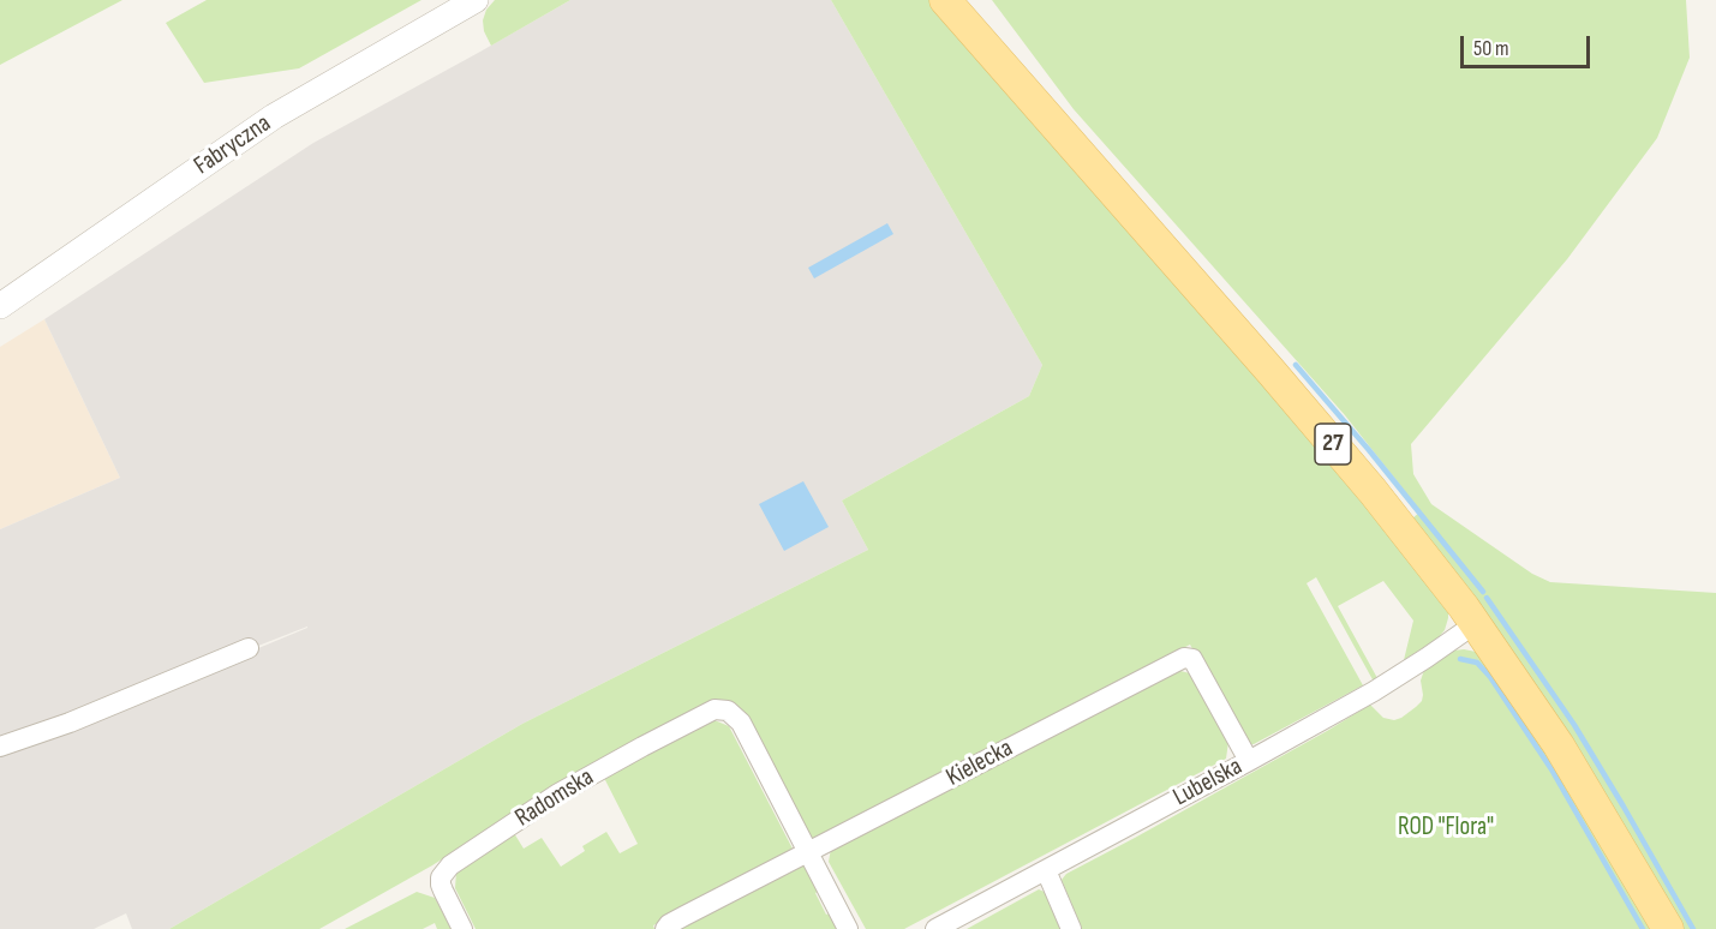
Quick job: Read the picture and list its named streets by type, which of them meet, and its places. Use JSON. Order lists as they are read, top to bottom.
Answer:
{
  "streets": {
    "main road": ["27"],
    "street": [
      "Fabryczna",
      "Kielecka",
      "Lubelska",
      "Radomska"
    ]
  },
  "crossings": [
    ["27", "Lubelska"],
    ["Kielecka", "Lubelska"],
    ["Kielecka", "Radomska"]
  ],
  "parks": ["ROD \"Flora\""],
  "scale_bar": "50 m"
}
